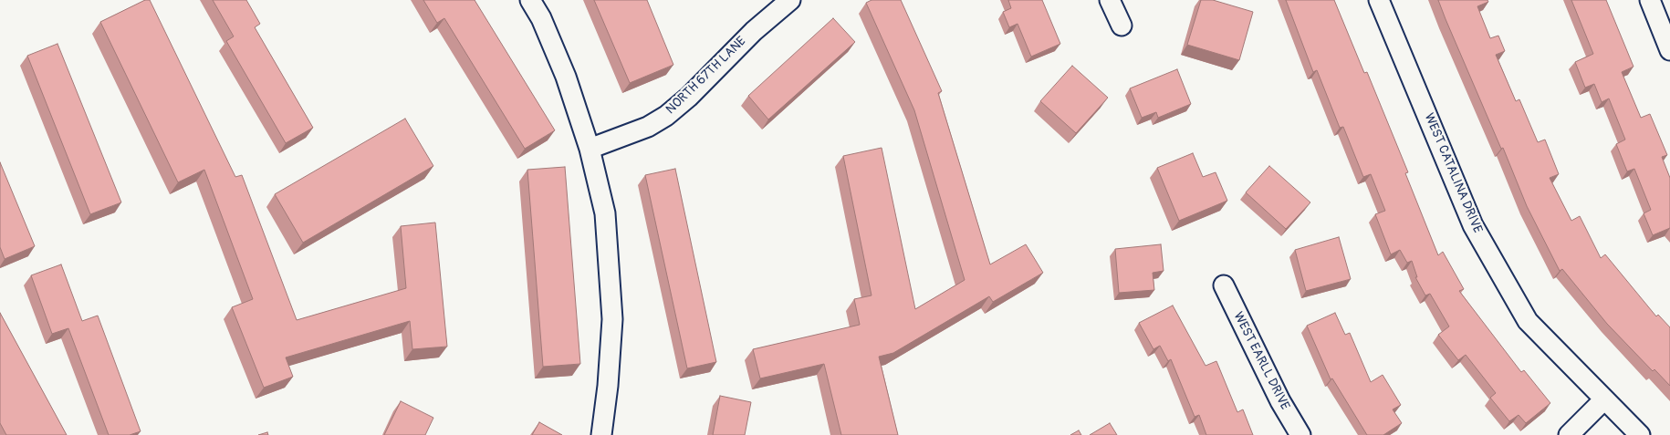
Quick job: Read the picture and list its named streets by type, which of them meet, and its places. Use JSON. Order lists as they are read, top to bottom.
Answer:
{
  "streets": {
    "street": ["NORTH 67TH LANE", "WEST CATALINA DRIVE", "WEST EARLL DRIVE"]
  }
}
